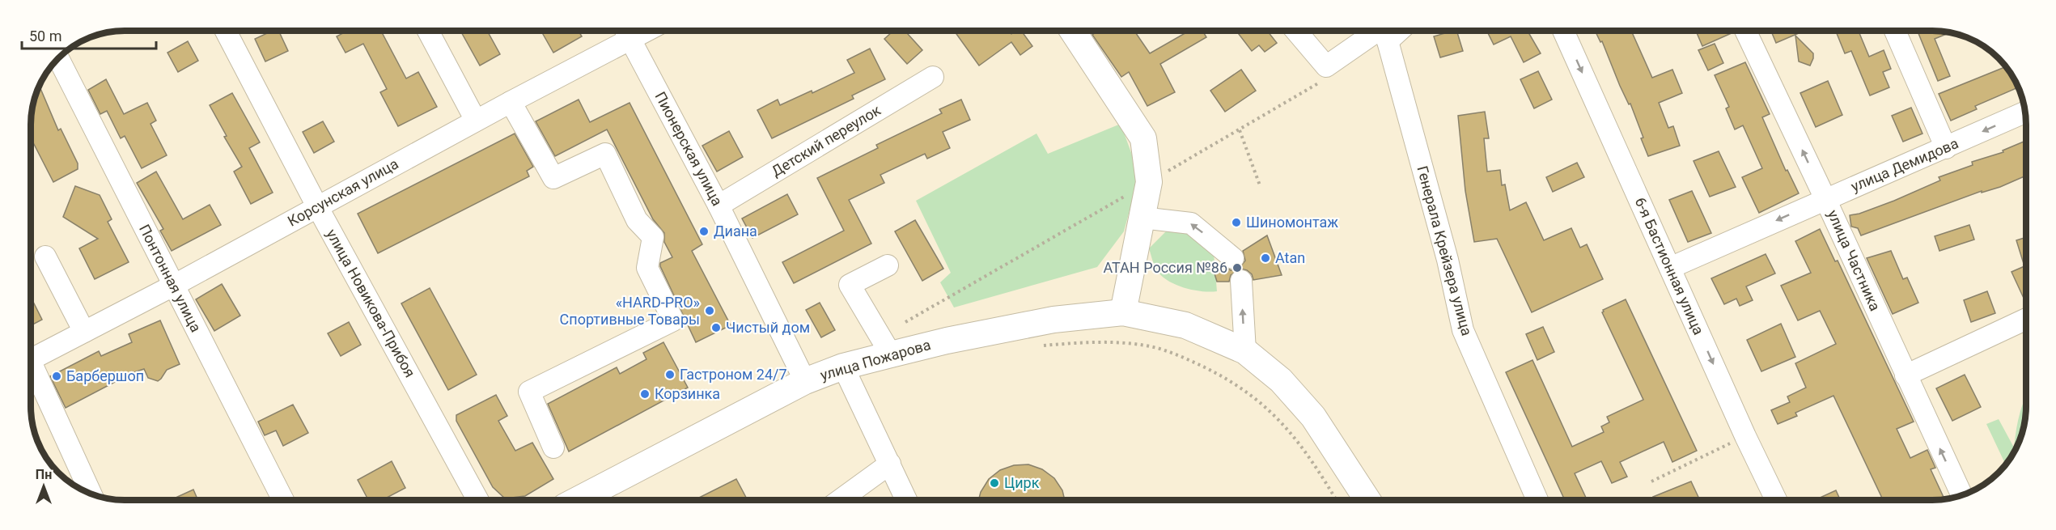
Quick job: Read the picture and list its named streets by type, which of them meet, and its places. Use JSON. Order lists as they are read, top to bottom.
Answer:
{
  "streets": {
    "main road": ["улица Пожарова"],
    "street": [
      "Детский переулок",
      "Пионерская улица",
      "улица Демидова",
      "Корсунская улица",
      "Генерала Крейзера улица",
      "улица Частника",
      "6-я Бастионная улица",
      "Понтонная улица",
      "улица Новикова-Прибоя"
    ]
  },
  "crossings": [
    ["Детский переулок", "Пионерская улица"],
    ["Пионерская улица", "Корсунская улица"],
    ["Пионерская улица", "улица Пожарова"],
    ["улица Демидова", "улица Частника"],
    ["улица Демидова", "6-я Бастионная улица"],
    ["Корсунская улица", "Понтонная улица"],
    ["Корсунская улица", "улица Новикова-Прибоя"]
  ],
  "one_way": ["улица Демидова", "6-я Бастионная улица"],
  "places": [
    "Шиномонтаж",
    "Диана",
    "Atan",
    "АТАН Россия №86",
    "«HARD-PRO» Спортивные Товары",
    "Чистый дом",
    "Гастроном 24/7",
    "Барбершоп",
    "Корзинка",
    "Цирк"
  ],
  "scale_bar": "50 m",
  "north": "top"
}
